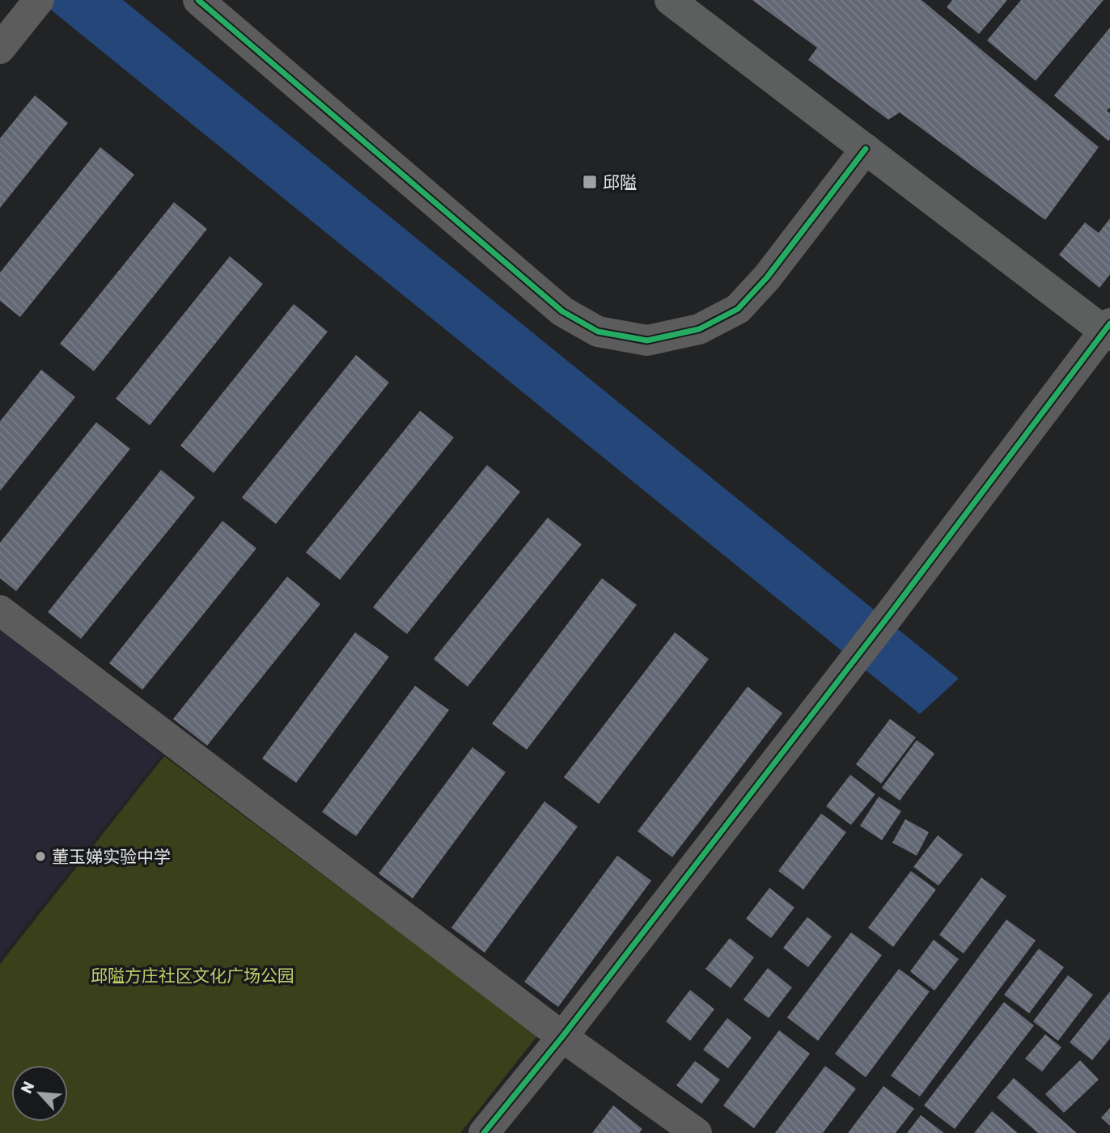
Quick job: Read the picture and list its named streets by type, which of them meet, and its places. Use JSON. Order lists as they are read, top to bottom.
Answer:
{
  "parks": ["邱隘方庄社区文化广场公园"],
  "places": {
    "transit": ["邱隘"],
    "other": ["董玉娣实验中学"]
  },
  "north": "top left"
}
